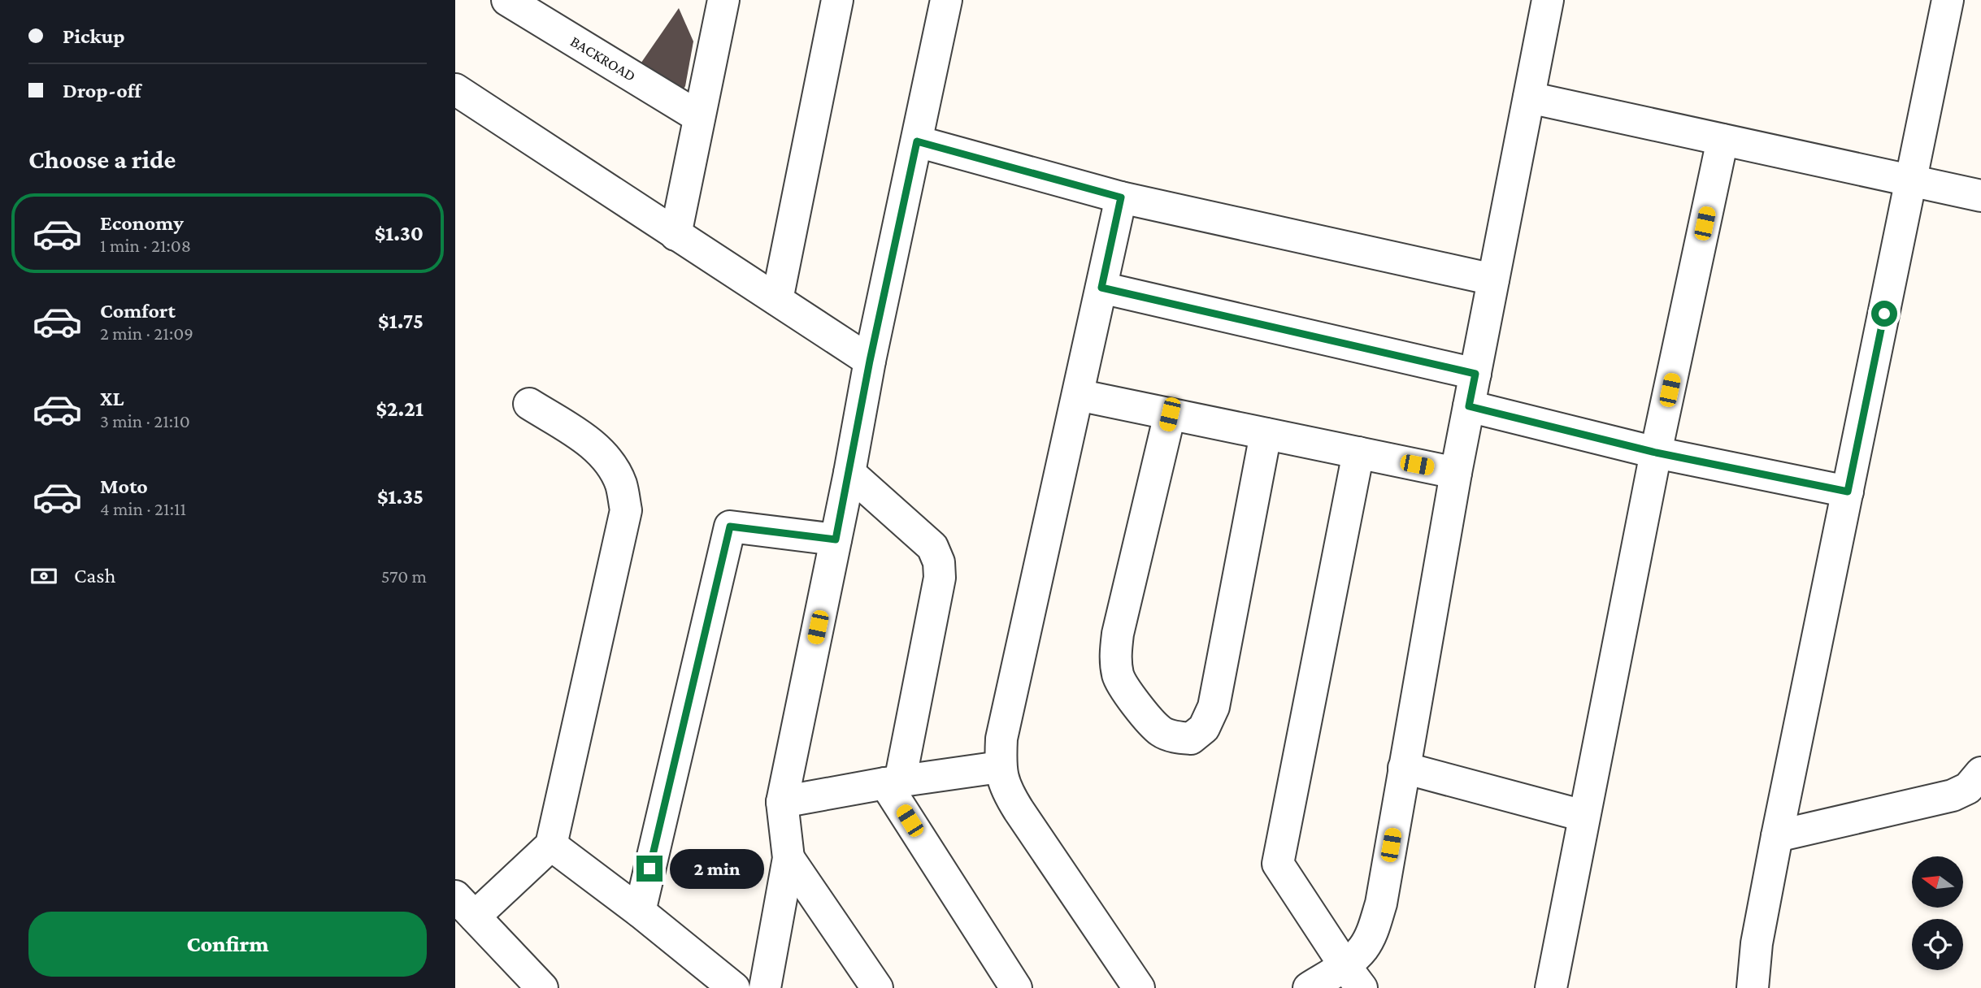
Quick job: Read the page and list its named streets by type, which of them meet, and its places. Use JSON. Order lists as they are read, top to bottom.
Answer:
{
  "streets": {
    "street": ["BACKROAD"]
  },
  "north": "left",
  "page": {
    "banner": ["Pickup", "Drop-off"],
    "heading": "Choose a ride",
    "list": [
      {
        "name": "Economy",
        "note": "1 min · 21:08",
        "value": "$1.30"
      },
      {
        "name": "Comfort",
        "note": "2 min · 21:09",
        "value": "$1.75"
      },
      {
        "name": "XL",
        "note": "3 min · 21:10",
        "value": "$2.21"
      },
      {
        "name": "Moto",
        "note": "4 min · 21:11",
        "value": "$1.35"
      }
    ],
    "pay": ["Cash", "570 m"],
    "bubble": "2 min",
    "buttons": "Confirm"
  }
}
